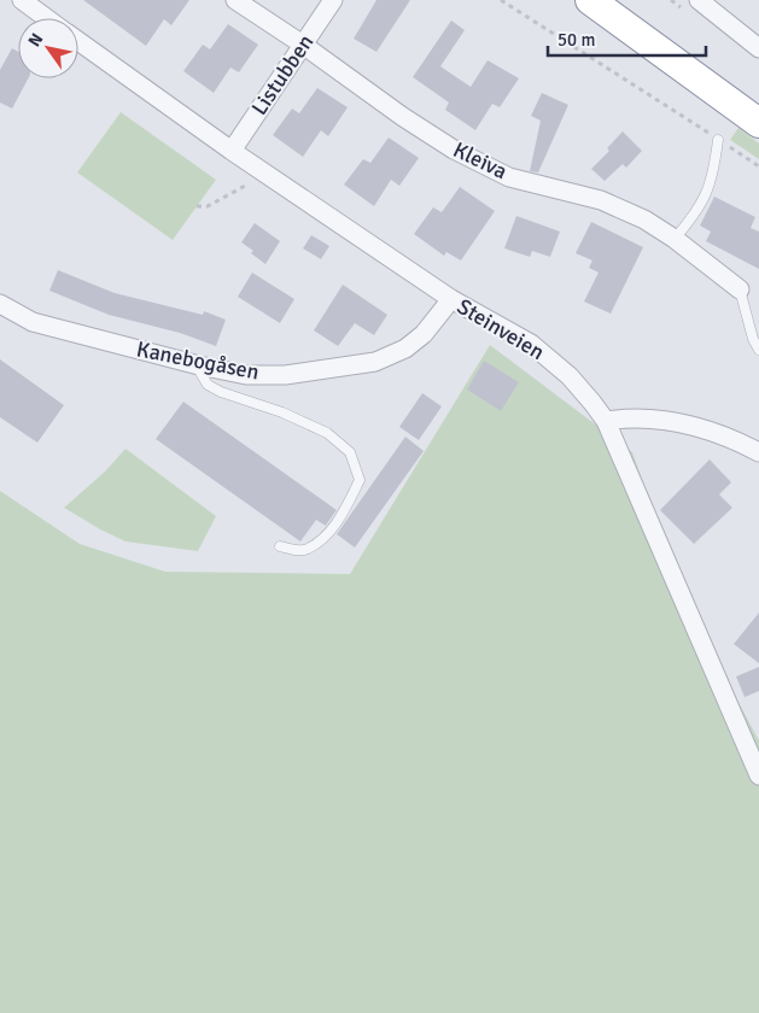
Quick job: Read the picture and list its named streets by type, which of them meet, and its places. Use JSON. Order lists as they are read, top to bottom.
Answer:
{
  "streets": {
    "street": [
      "Listubben",
      "Kleiva",
      "Steinveien",
      "Kanebogåsen"
    ]
  },
  "crossings": [
    ["Listubben", "Kleiva"],
    ["Listubben", "Steinveien"],
    ["Steinveien", "Kanebogåsen"]
  ],
  "scale_bar": "50 m",
  "north": "top left"
}
